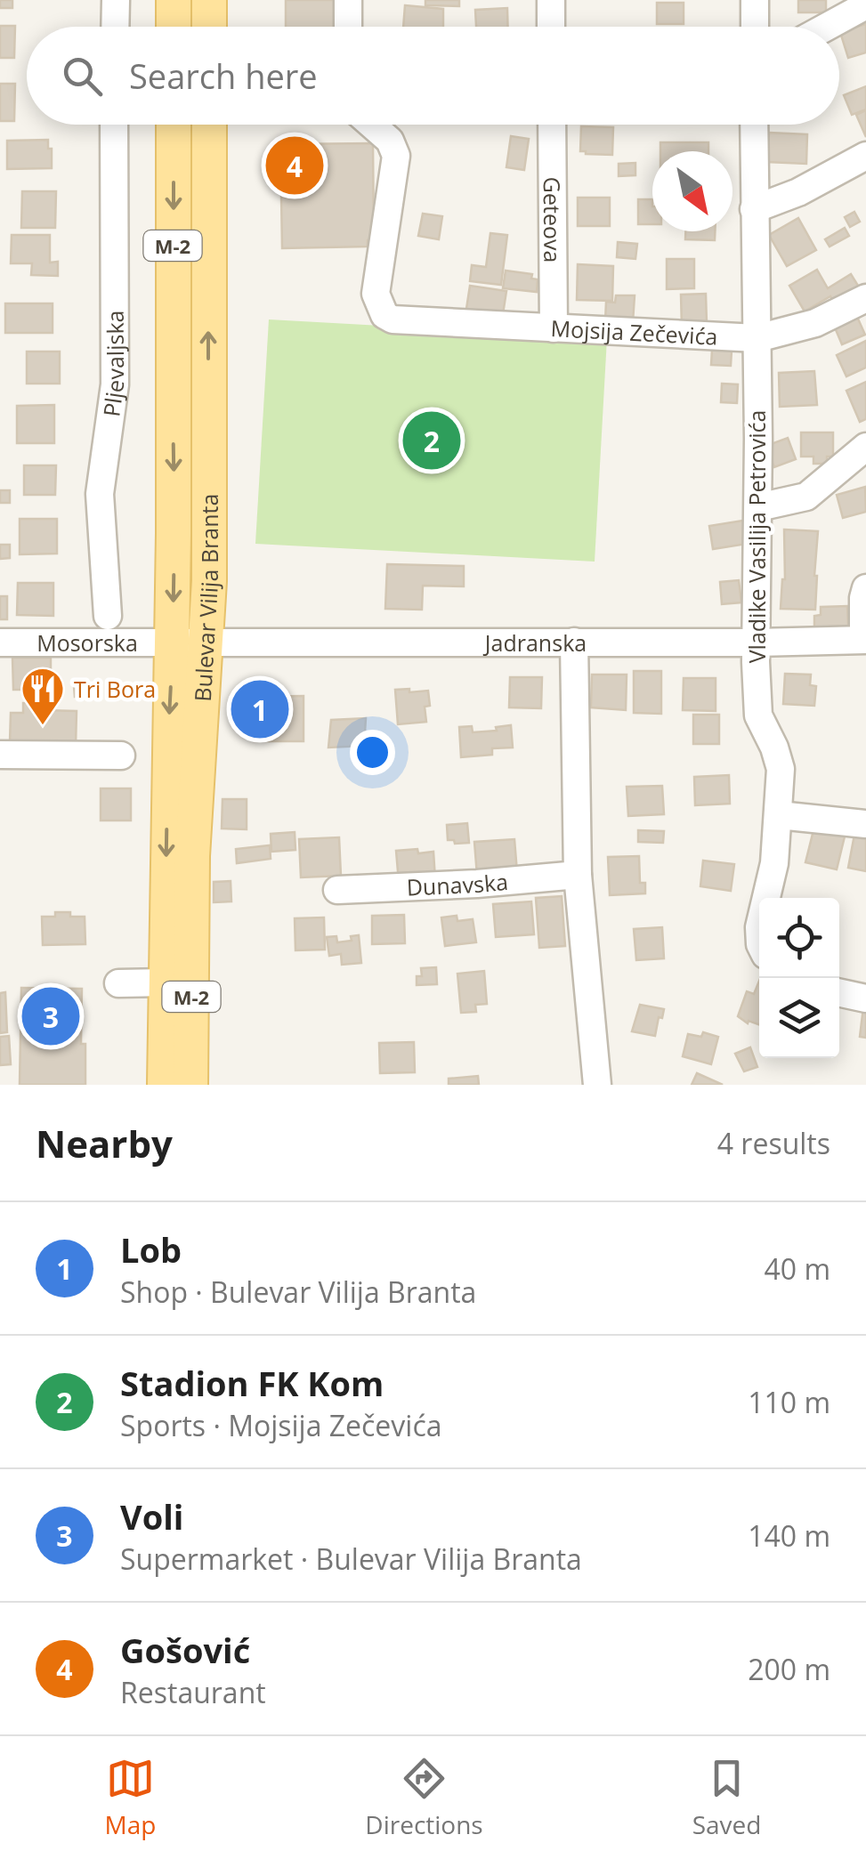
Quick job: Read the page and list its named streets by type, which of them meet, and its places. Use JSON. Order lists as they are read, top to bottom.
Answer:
{
  "streets": {
    "main road": ["M-2", "Bulevar Vilija Branta"],
    "street": [
      "Geteova",
      "Mojsija Zečevića",
      "Pljevaljska",
      "Vladike Vasilija Petrovića",
      "Jadranska",
      "Mosorska",
      "Dunavska"
    ]
  },
  "crossings": [
    ["Geteova", "Mojsija Zečevića"],
    ["Mojsija Zečevića", "Vladike Vasilija Petrovića"],
    ["Vladike Vasilija Petrovića", "Jadranska"],
    ["Bulevar Vilija Branta", "Jadranska"],
    ["Bulevar Vilija Branta", "Mosorska"],
    ["Jadranska", "Mosorska"]
  ],
  "places": {
    "restaurant": ["Tri Bora"]
  },
  "north": "bottom right",
  "page": {
    "search": "Search here",
    "pins": [
      "4",
      "2",
      "1",
      "3"
    ],
    "heading": ["Nearby", "4 results"],
    "list": [
      {
        "mark": "1",
        "name": "Lob",
        "note": "Shop · Bulevar Vilija Branta",
        "value": "40 m"
      },
      {
        "mark": "2",
        "name": "Stadion FK Kom",
        "note": "Sports · Mojsija Zečevića",
        "value": "110 m"
      },
      {
        "mark": "3",
        "name": "Voli",
        "note": "Supermarket · Bulevar Vilija Branta",
        "value": "140 m"
      },
      {
        "mark": "4",
        "name": "Gošović",
        "note": "Restaurant",
        "value": "200 m"
      }
    ],
    "nav": ["Map", "Directions", "Saved"]
  }
}
